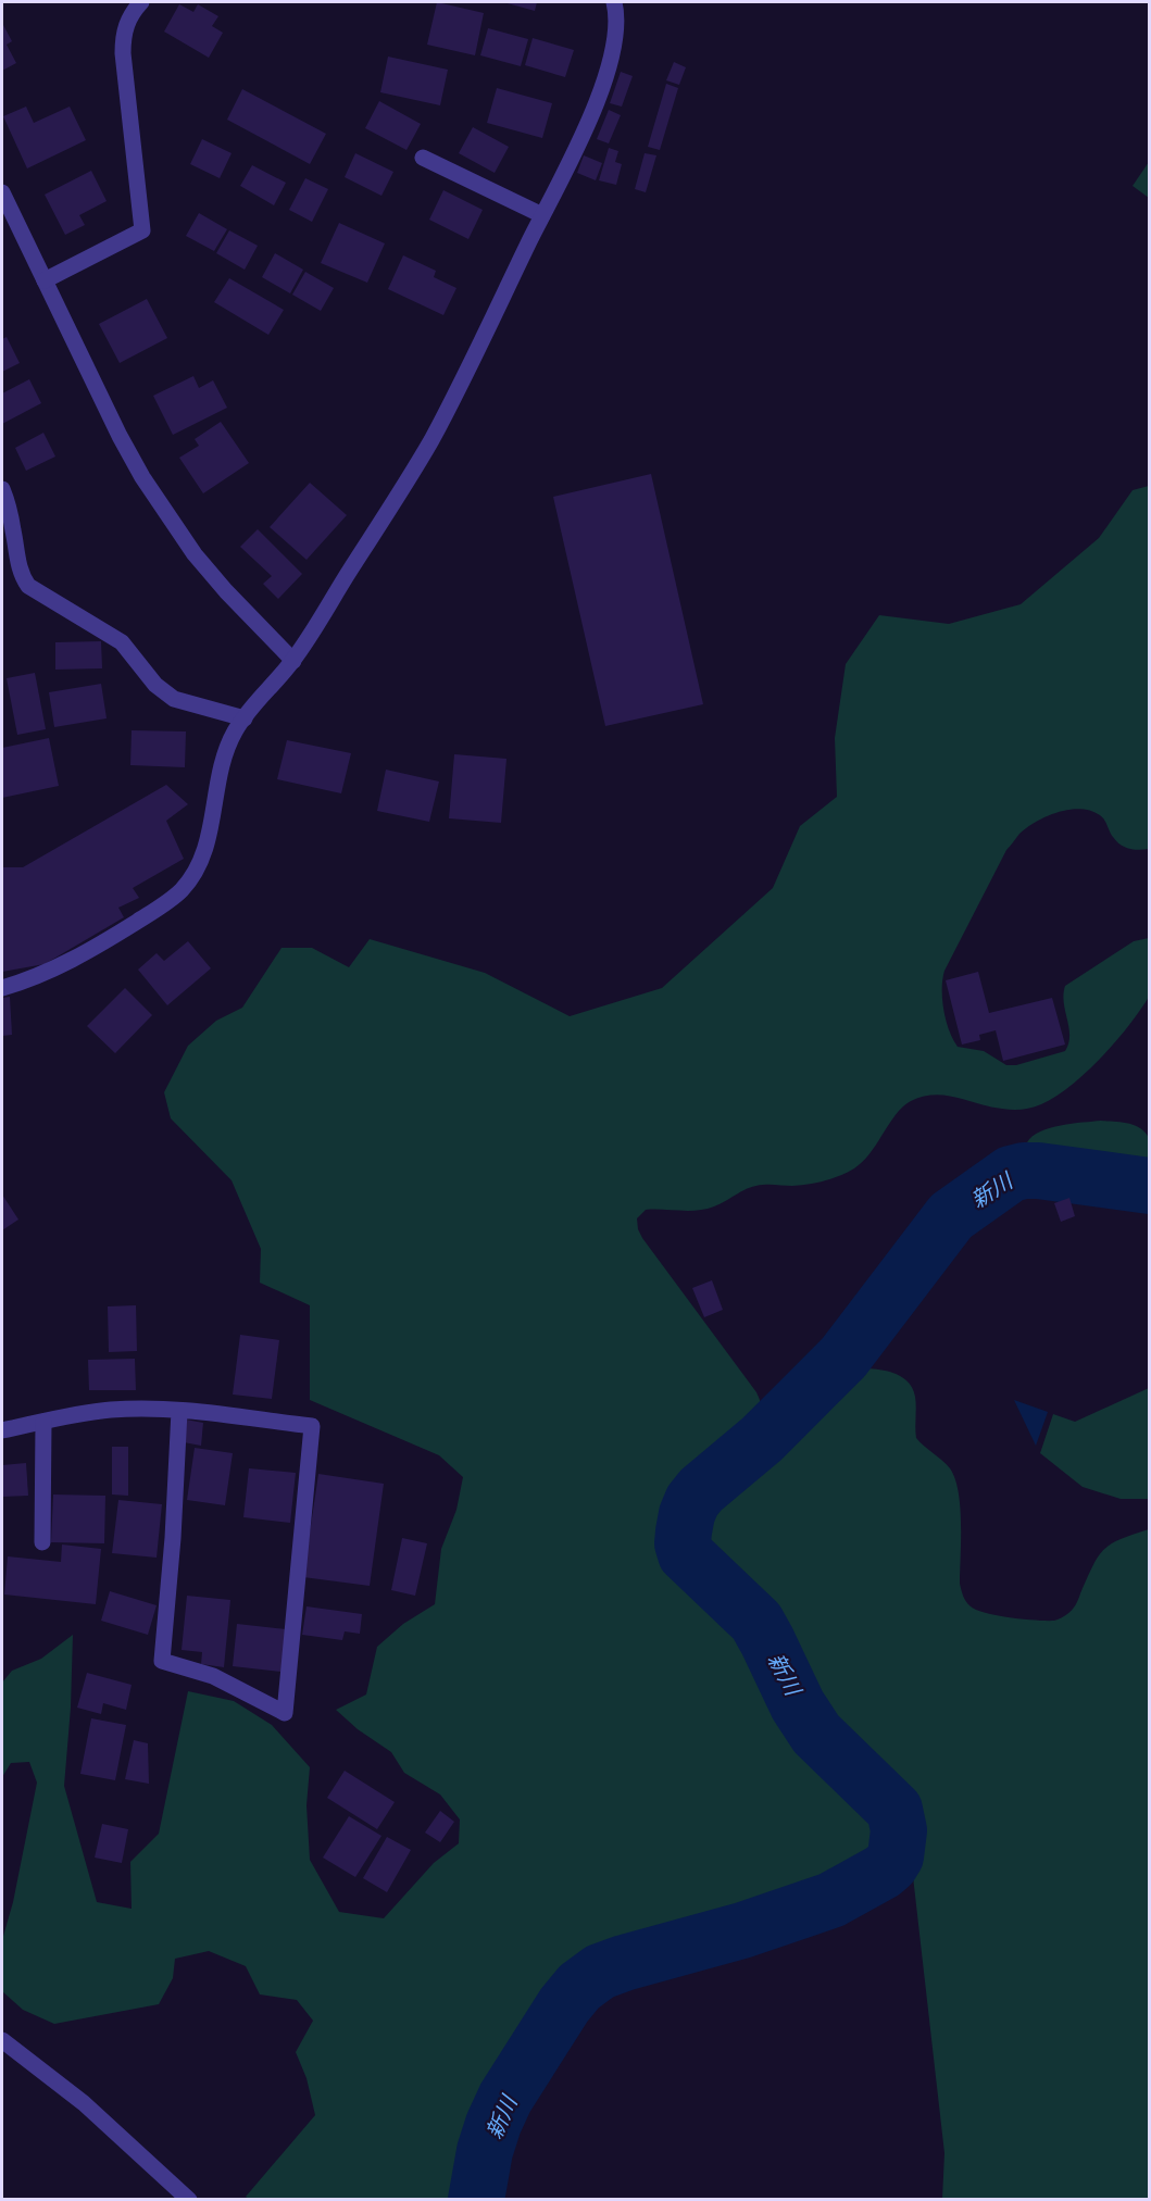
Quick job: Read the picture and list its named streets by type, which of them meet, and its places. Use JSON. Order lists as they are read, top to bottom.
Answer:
{
  "water": ["新川"]
}
